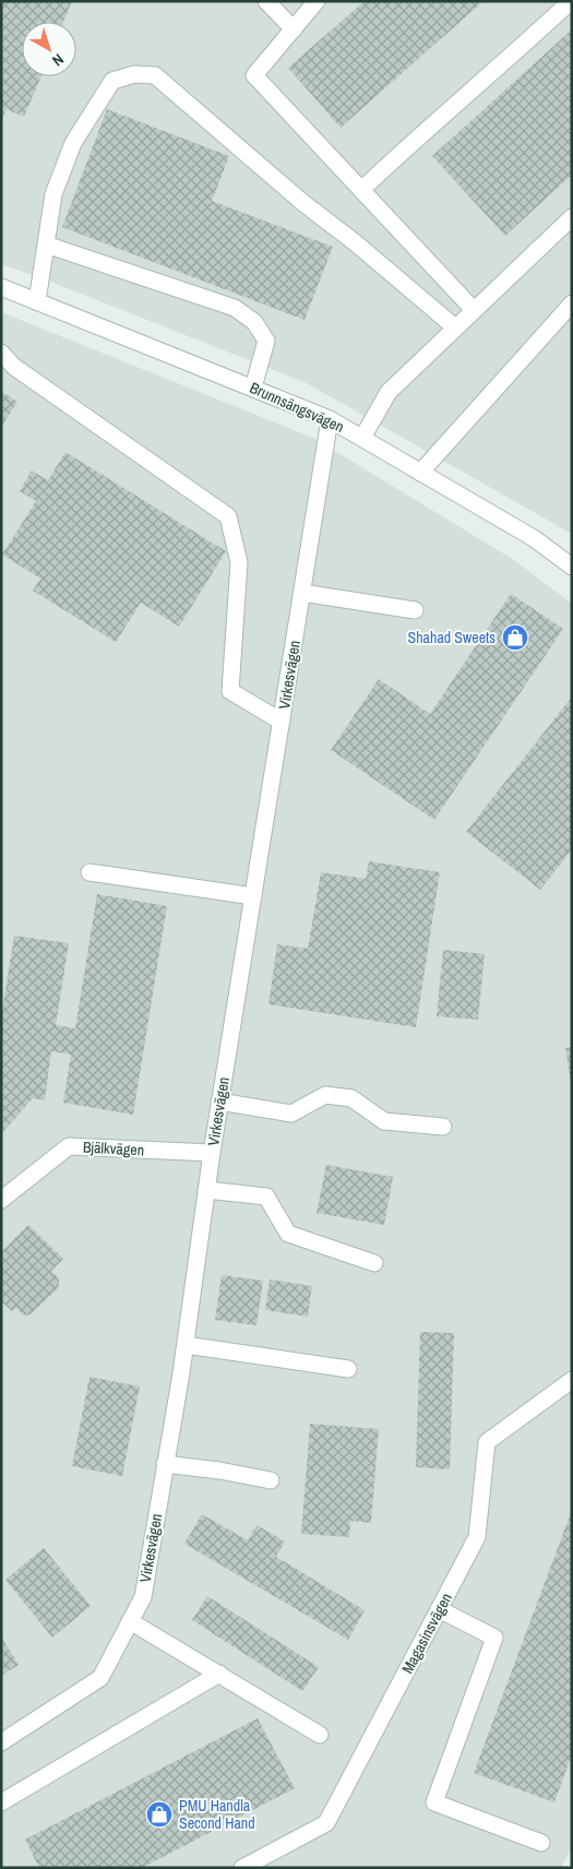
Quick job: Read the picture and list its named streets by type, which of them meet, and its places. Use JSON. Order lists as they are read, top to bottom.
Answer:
{
  "streets": {
    "street": [
      "Brunnsängsvägen",
      "Virkesvägen",
      "Bjälkvägen",
      "Magasinsvägen"
    ]
  },
  "crossings": [
    ["Brunnsängsvägen", "Virkesvägen"],
    ["Virkesvägen", "Bjälkvägen"]
  ],
  "places": {
    "shop": ["Shahad Sweets", "PMU Handla Second Hand"]
  },
  "north": "bottom right"
}
